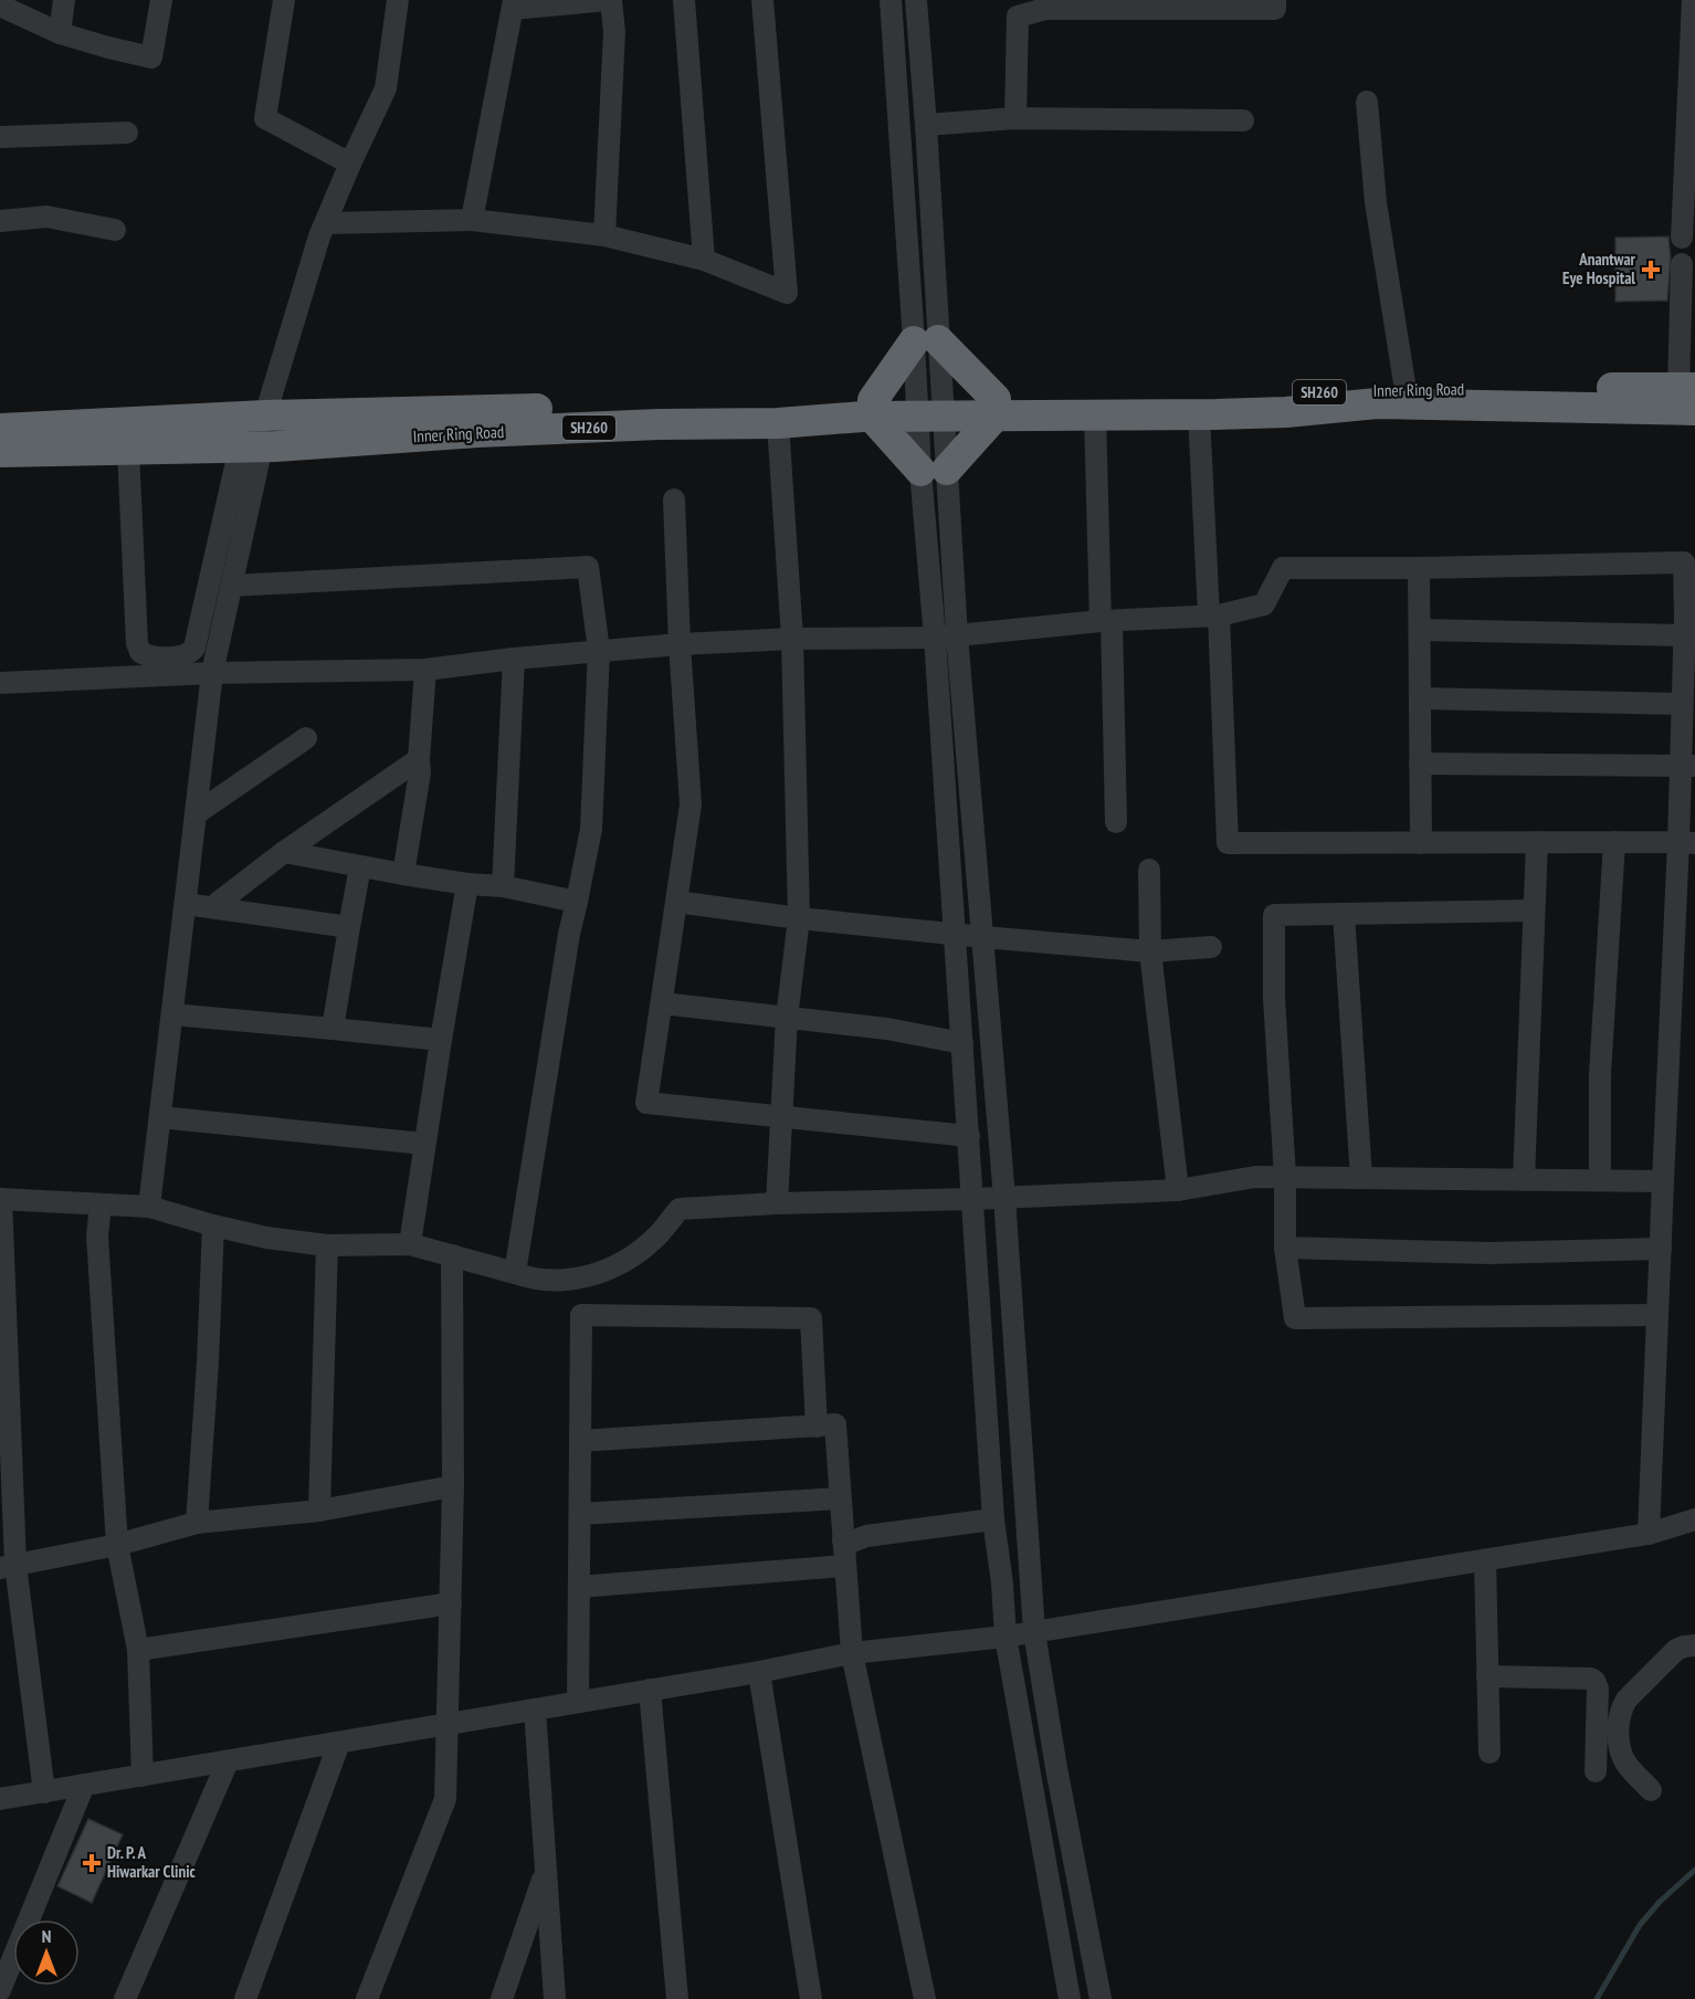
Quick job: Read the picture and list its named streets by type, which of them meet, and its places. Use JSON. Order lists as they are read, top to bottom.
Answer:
{
  "streets": {
    "highway": ["Inner Ring Road", "SH260"]
  },
  "places": {
    "health": ["Anantwar Eye Hospital", "Dr. P. A Hiwarkar Clinic"]
  },
  "north": "top"
}
